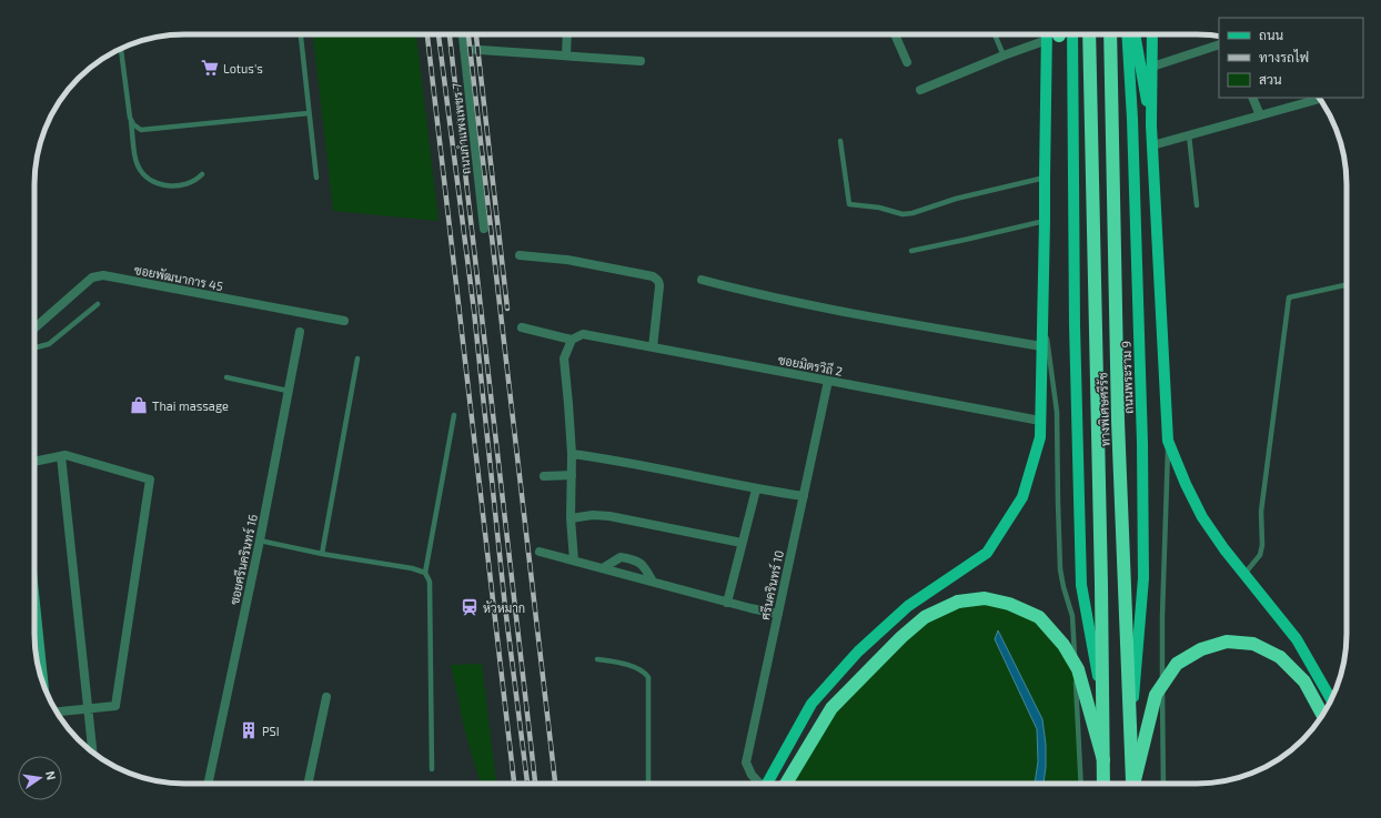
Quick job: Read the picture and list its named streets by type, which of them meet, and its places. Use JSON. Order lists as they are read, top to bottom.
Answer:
{
  "streets": {
    "highway": ["ทางพิเศษศรีรัช"],
    "main road": ["ถนนพระราม 9"],
    "street": [
      "ถนนกำแพงเพชร 7",
      "ซอยพัฒนาการ 45",
      "ซอยมิตรวิถี 2",
      "ซอยศรีนครินทร์ 16",
      "ศรีนครินทร์ 10"
    ]
  },
  "crossings": [
    ["ซอยมิตรวิถี 2", "ศรีนครินทร์ 10"],
    ["ถนนพระราม 9", "ทางพิเศษศรีรัช"]
  ],
  "places": {
    "supermarket": ["Lotus's"],
    "shop": ["Thai massage"],
    "station": ["หัวหมาก"],
    "building": ["PSI"]
  },
  "legend": ["ถนน", "ทางรถไฟ", "สวน"],
  "north": "right"
}
